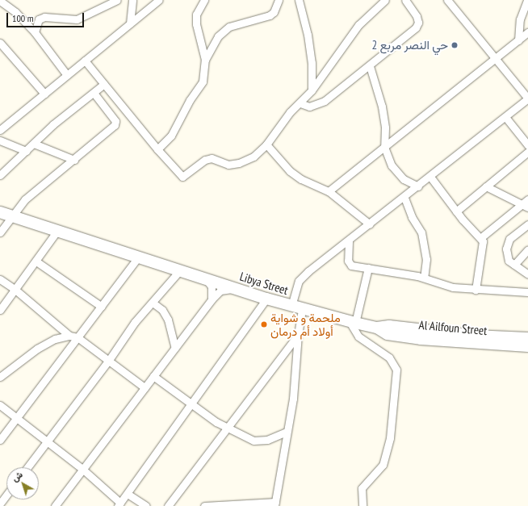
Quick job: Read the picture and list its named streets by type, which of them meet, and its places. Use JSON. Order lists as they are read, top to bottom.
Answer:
{
  "streets": {
    "highway": ["Libya Street", "Al Ailfoun Street"]
  },
  "crossings": [
    ["Libya Street", "Al Ailfoun Street"]
  ],
  "places": ["حي النصر مربع 2", "ملحمة و شواية أولاد أم درمان"],
  "scale_bar": "100 m",
  "north": "top left"
}
